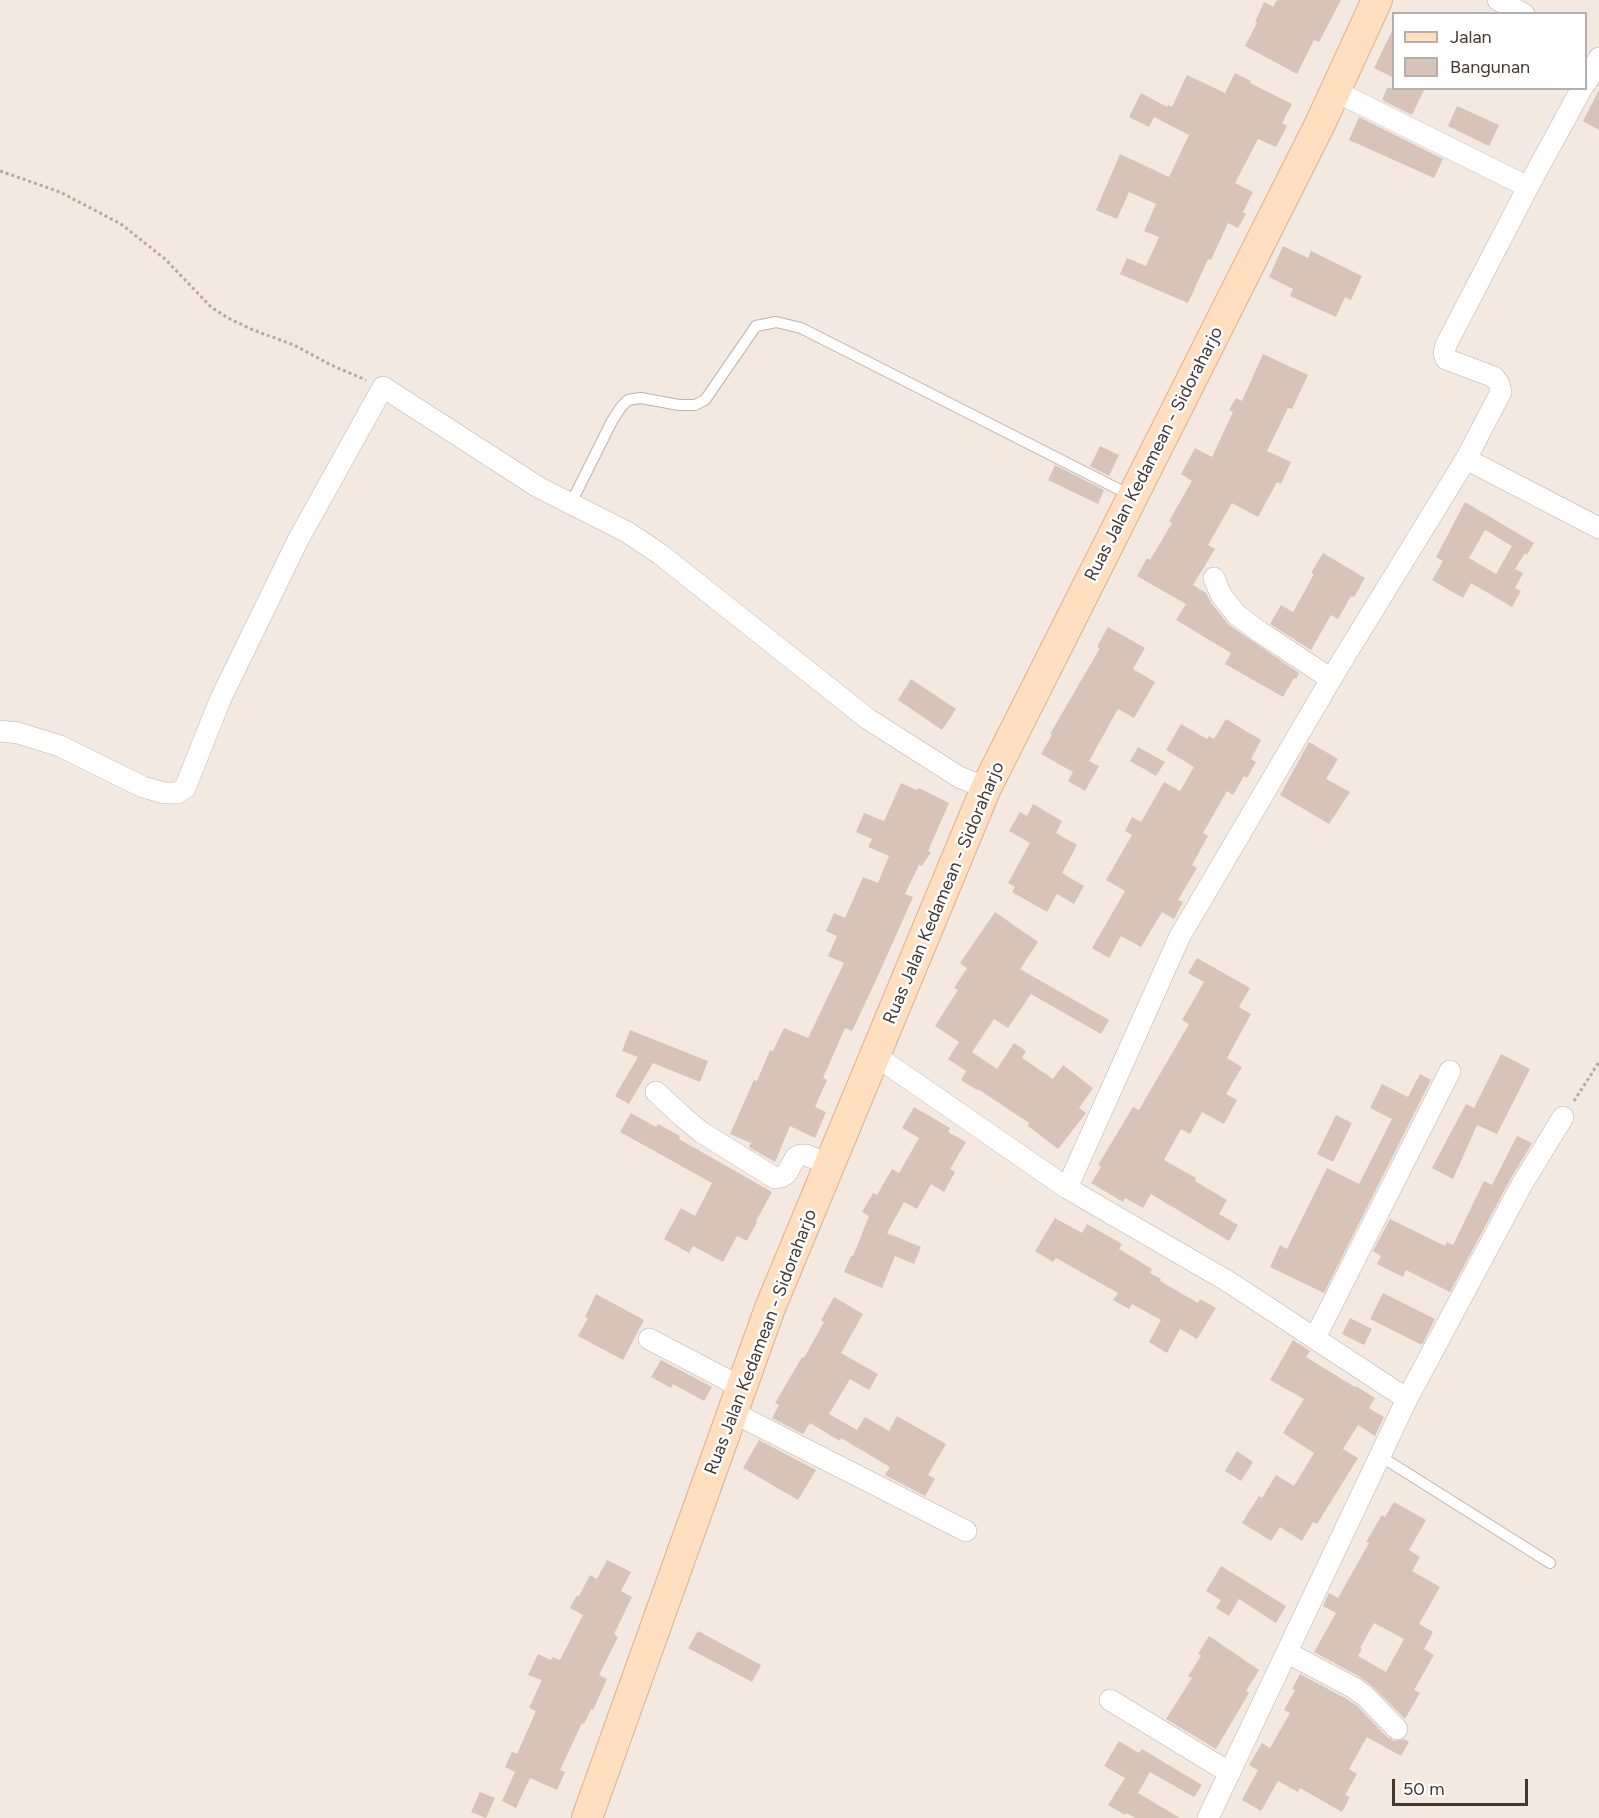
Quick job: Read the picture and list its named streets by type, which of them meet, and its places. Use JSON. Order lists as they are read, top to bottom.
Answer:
{
  "streets": {
    "main road": ["Ruas Jalan Kedamean - Sidoraharjo"]
  },
  "legend": ["Jalan", "Bangunan"],
  "scale_bar": "50 m"
}
